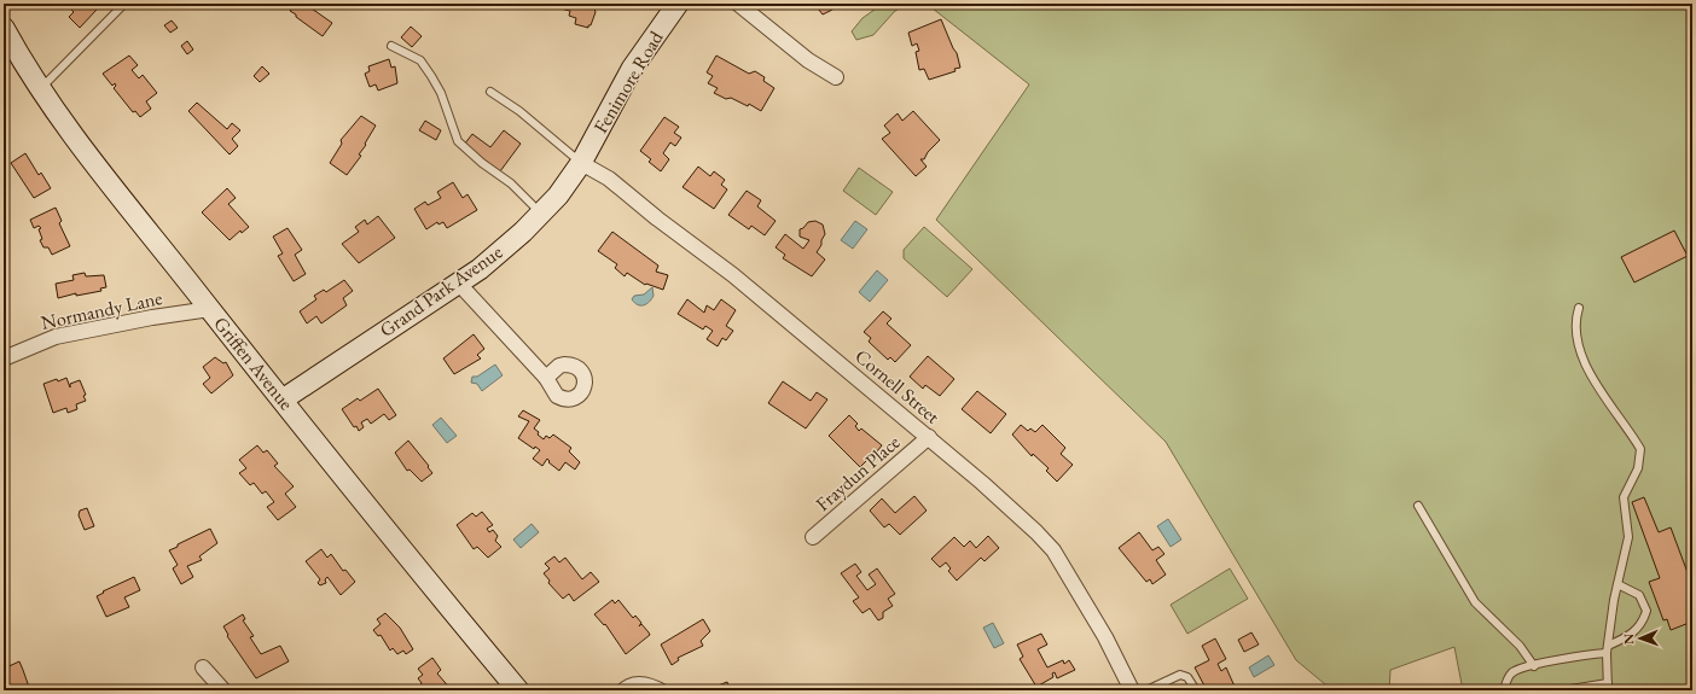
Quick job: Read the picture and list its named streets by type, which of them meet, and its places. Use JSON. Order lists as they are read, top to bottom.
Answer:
{
  "streets": {
    "street": [
      "Fenimore Road",
      "Grand Park Avenue",
      "Normandy Lane",
      "Griffen Avenue",
      "Cornell Street",
      "Fraydun Place"
    ]
  },
  "crossings": [
    ["Fenimore Road", "Grand Park Avenue"],
    ["Fenimore Road", "Cornell Street"],
    ["Grand Park Avenue", "Griffen Avenue"],
    ["Grand Park Avenue", "Cornell Street"],
    ["Normandy Lane", "Griffen Avenue"],
    ["Cornell Street", "Fraydun Place"]
  ],
  "north": "left"
}
